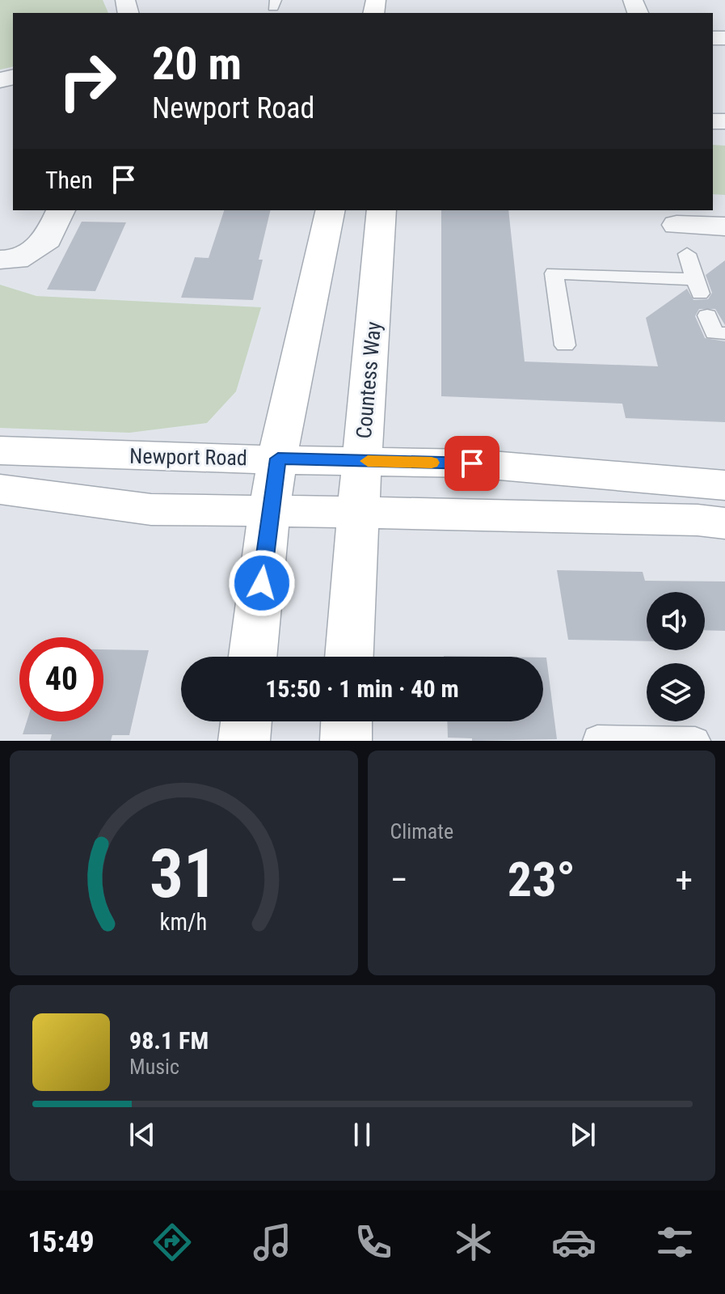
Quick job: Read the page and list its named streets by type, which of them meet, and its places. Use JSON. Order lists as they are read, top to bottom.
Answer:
{
  "streets": {
    "street": ["Countess Way", "Newport Road"]
  },
  "crossings": [
    ["Countess Way", "Newport Road"]
  ],
  "page": {
    "turn": ["20 m", "Newport Road"],
    "then": "Then",
    "limit": "40",
    "trip": "15:50 · 1 min · 40 m",
    "tile": "Climate",
    "heat": ["−", "23°", "+"],
    "song": ["98.1 FM", "Music"],
    "tabs": "15:49",
    "gauge": ["31", "km/h"]
  }
}
